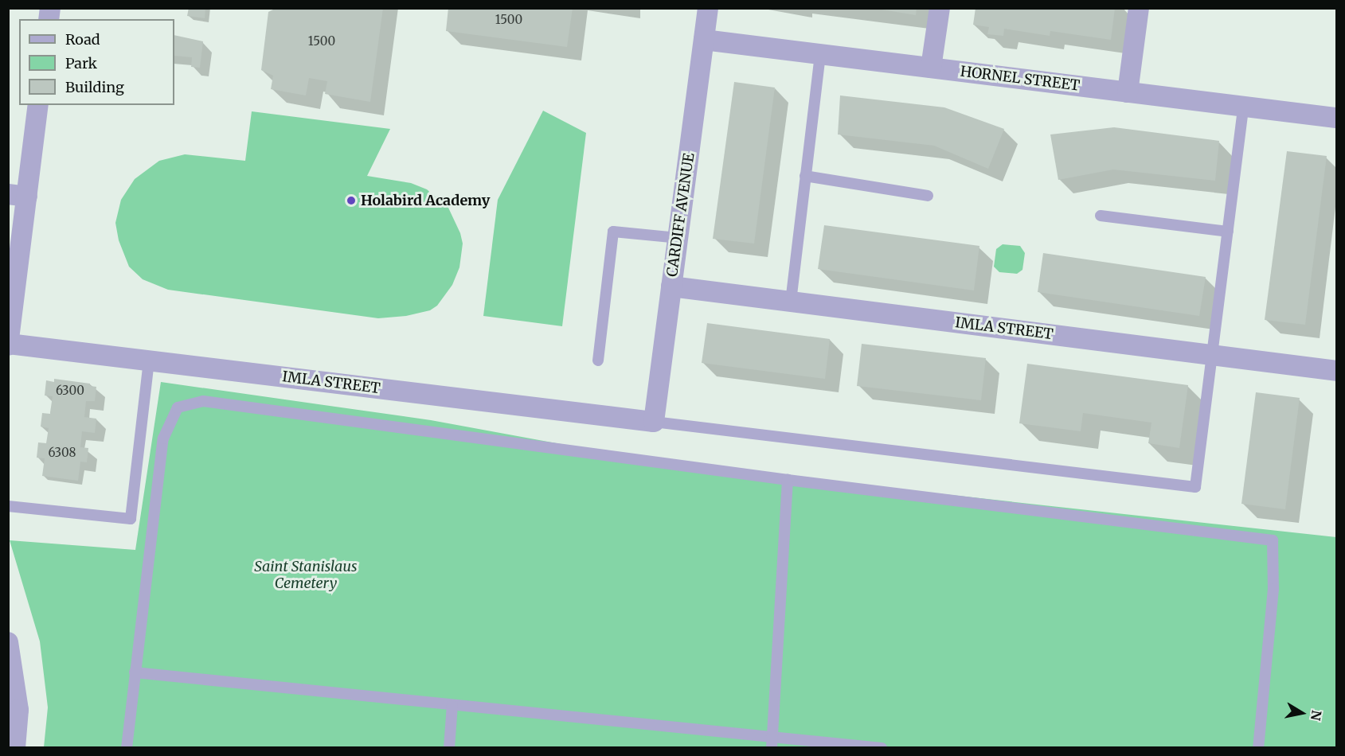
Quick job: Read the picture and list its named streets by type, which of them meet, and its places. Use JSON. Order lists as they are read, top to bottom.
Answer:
{
  "streets": {
    "street": ["HORNEL STREET", "CARDIFF AVENUE", "IMLA STREET"]
  },
  "crossings": [
    ["HORNEL STREET", "CARDIFF AVENUE"],
    ["CARDIFF AVENUE", "IMLA STREET"]
  ],
  "parks": ["Saint Stanislaus Cemetery"],
  "places": ["Holabird Academy"],
  "house_numbers": [
    "1500",
    "1500",
    "6300",
    "6308"
  ],
  "legend": ["Road", "Park", "Building"],
  "north": "right"
}
